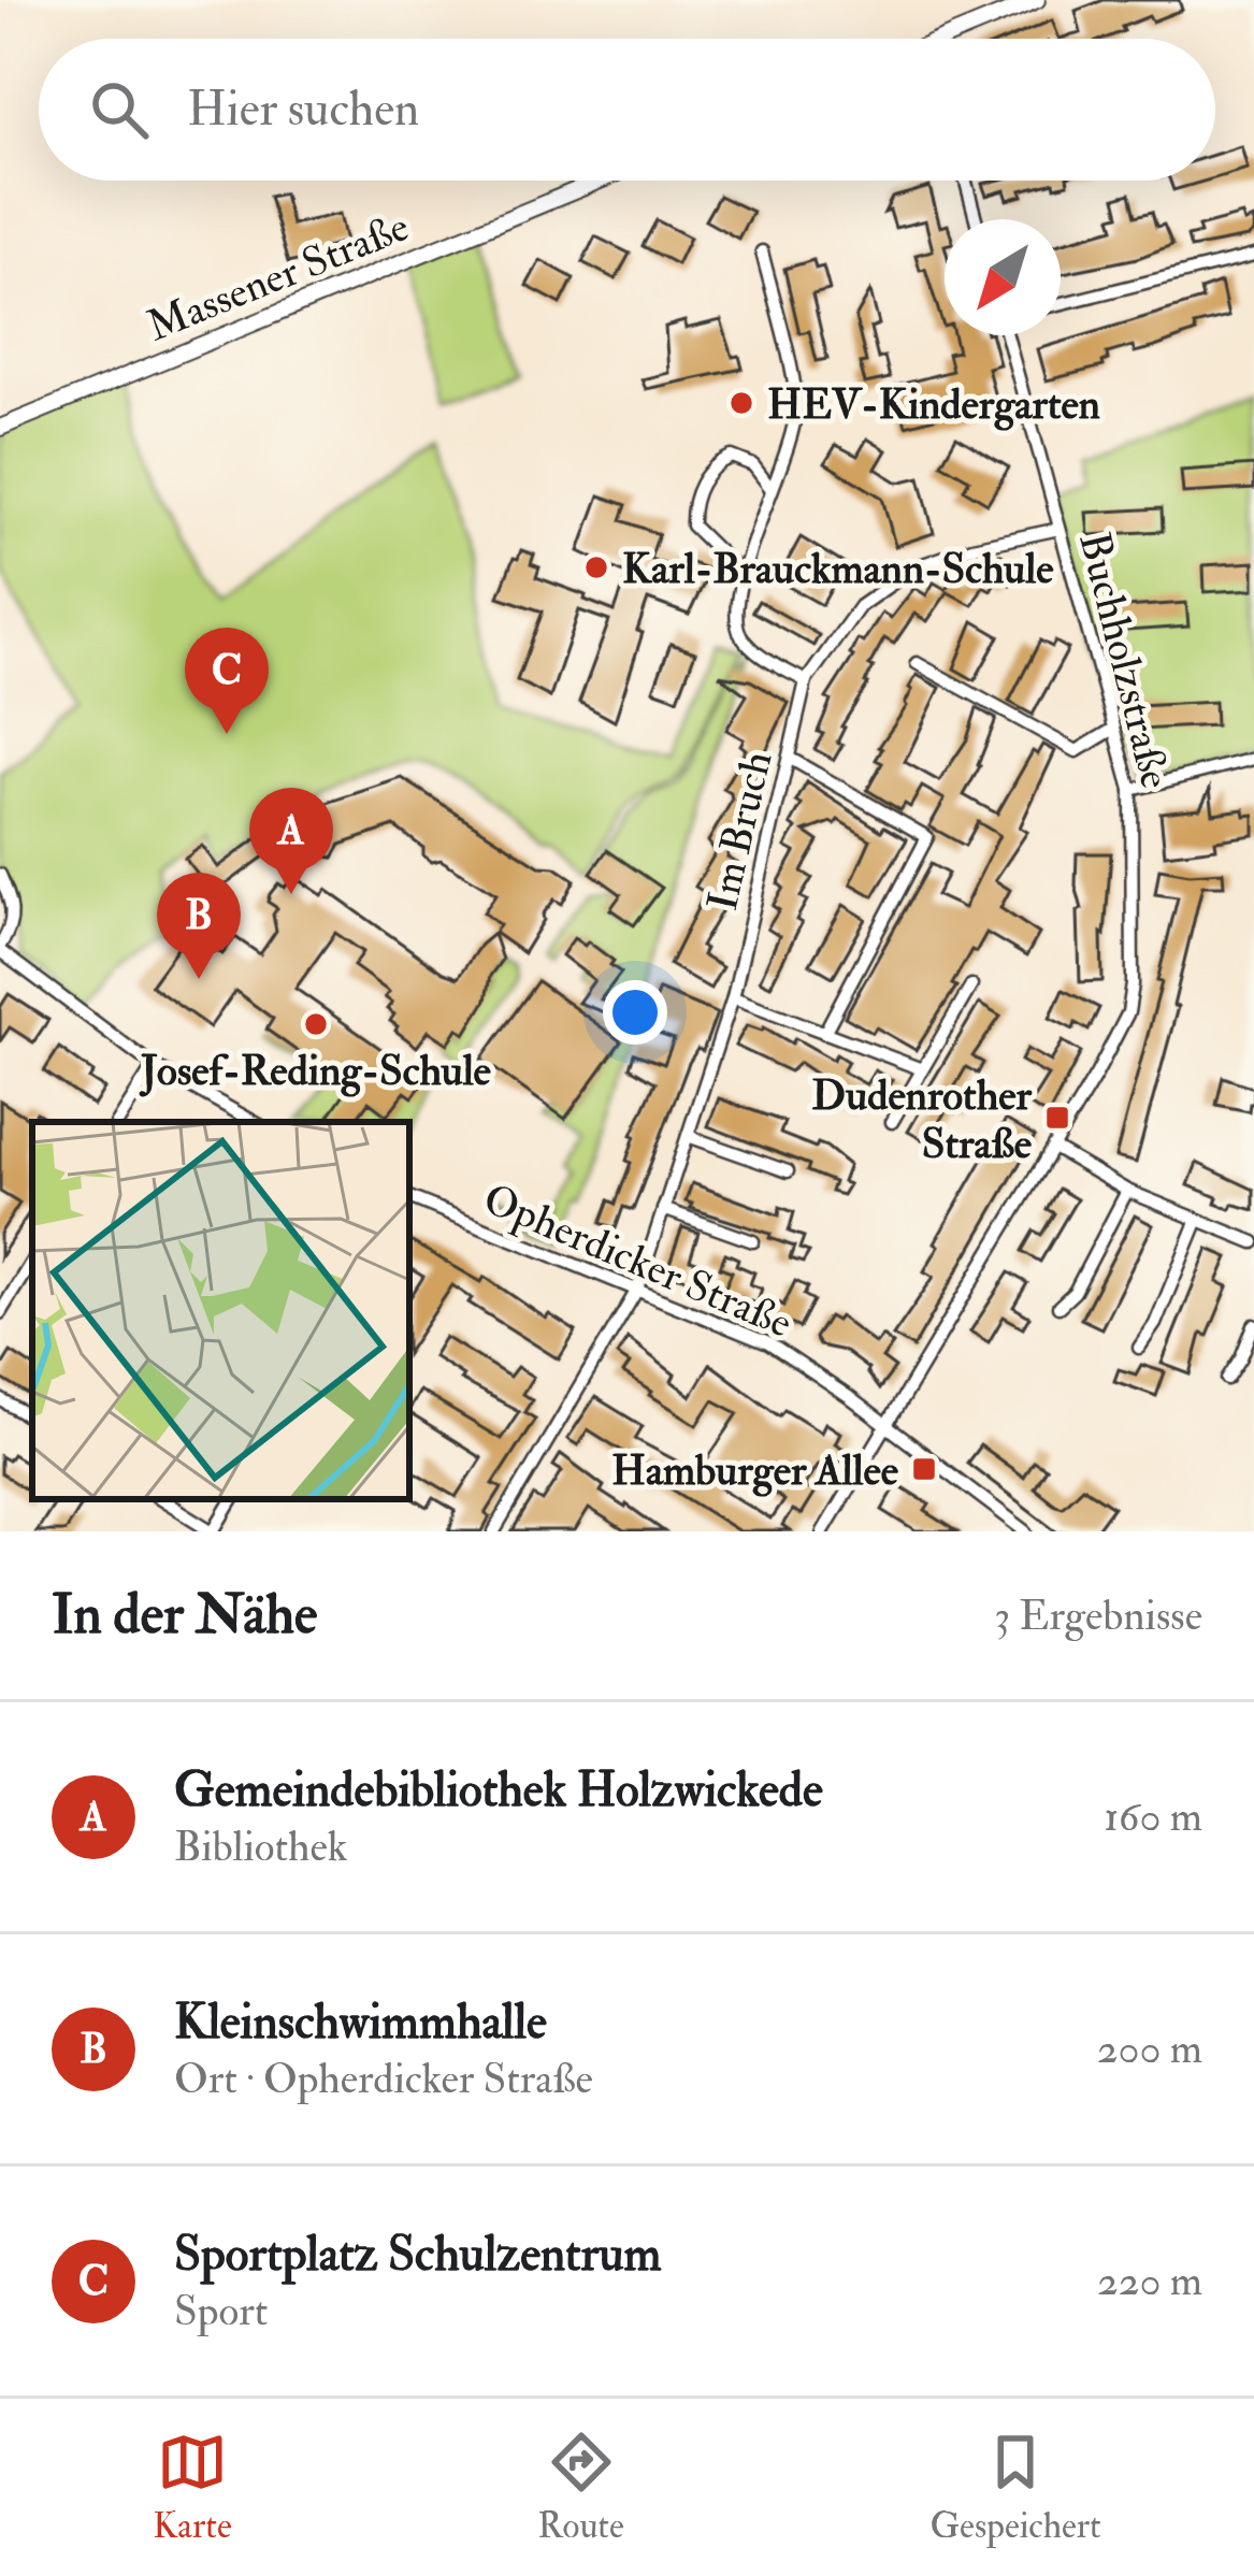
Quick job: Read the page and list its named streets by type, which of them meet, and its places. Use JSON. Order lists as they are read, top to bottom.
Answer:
{
  "streets": {
    "street": [
      "Massener Straße",
      "Buchholzstraße",
      "Im Bruch",
      "Opherdicker Straße"
    ]
  },
  "crossings": [
    ["Buchholzstraße", "Im Bruch"],
    ["Buchholzstraße", "Opherdicker Straße"],
    ["Im Bruch", "Opherdicker Straße"]
  ],
  "places": {
    "other": ["HEV-Kindergarten", "Karl-Brauckmann-Schule", "Josef-Reding-Schule"],
    "transit": ["Dudenrother Straße", "Hamburger Allee"]
  },
  "north": "bottom left",
  "page": {
    "search": "Hier suchen",
    "pins": ["C", "A", "B"],
    "heading": ["In der Nähe", "3 Ergebnisse"],
    "list": [
      {
        "mark": "A",
        "name": "Gemeindebibliothek Holzwickede",
        "note": "Bibliothek",
        "value": "160 m"
      },
      {
        "mark": "B",
        "name": "Kleinschwimmhalle",
        "note": "Ort · Opherdicker Straße",
        "value": "200 m"
      },
      {
        "mark": "C",
        "name": "Sportplatz Schulzentrum",
        "note": "Sport",
        "value": "220 m"
      }
    ],
    "nav": ["Karte", "Route", "Gespeichert"]
  }
}
